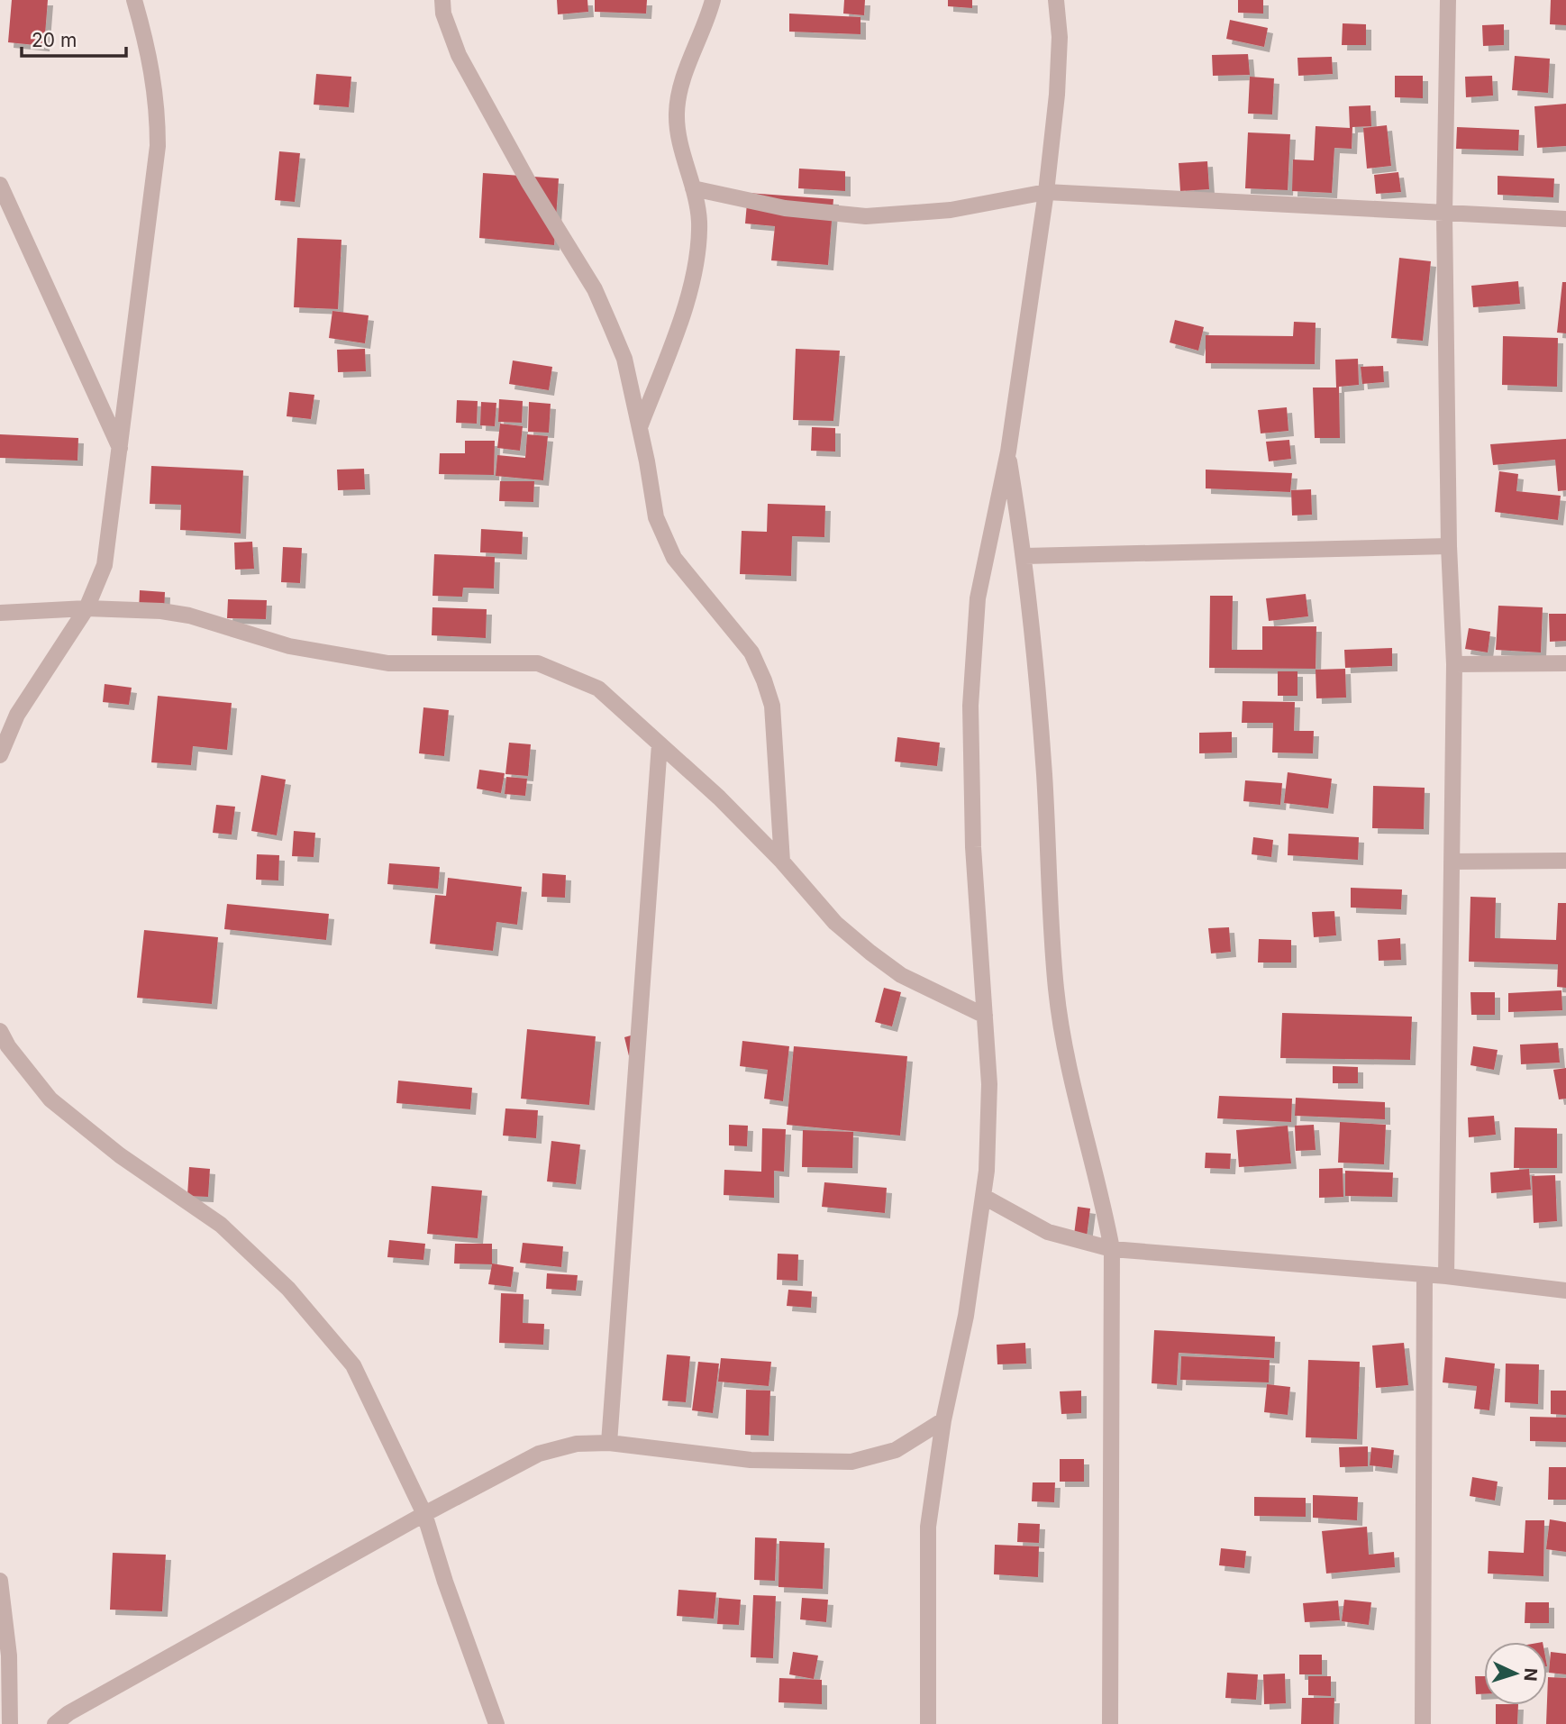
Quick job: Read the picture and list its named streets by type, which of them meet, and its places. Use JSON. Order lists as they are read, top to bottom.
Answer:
{
  "scale_bar": "20 m",
  "north": "right"
}
